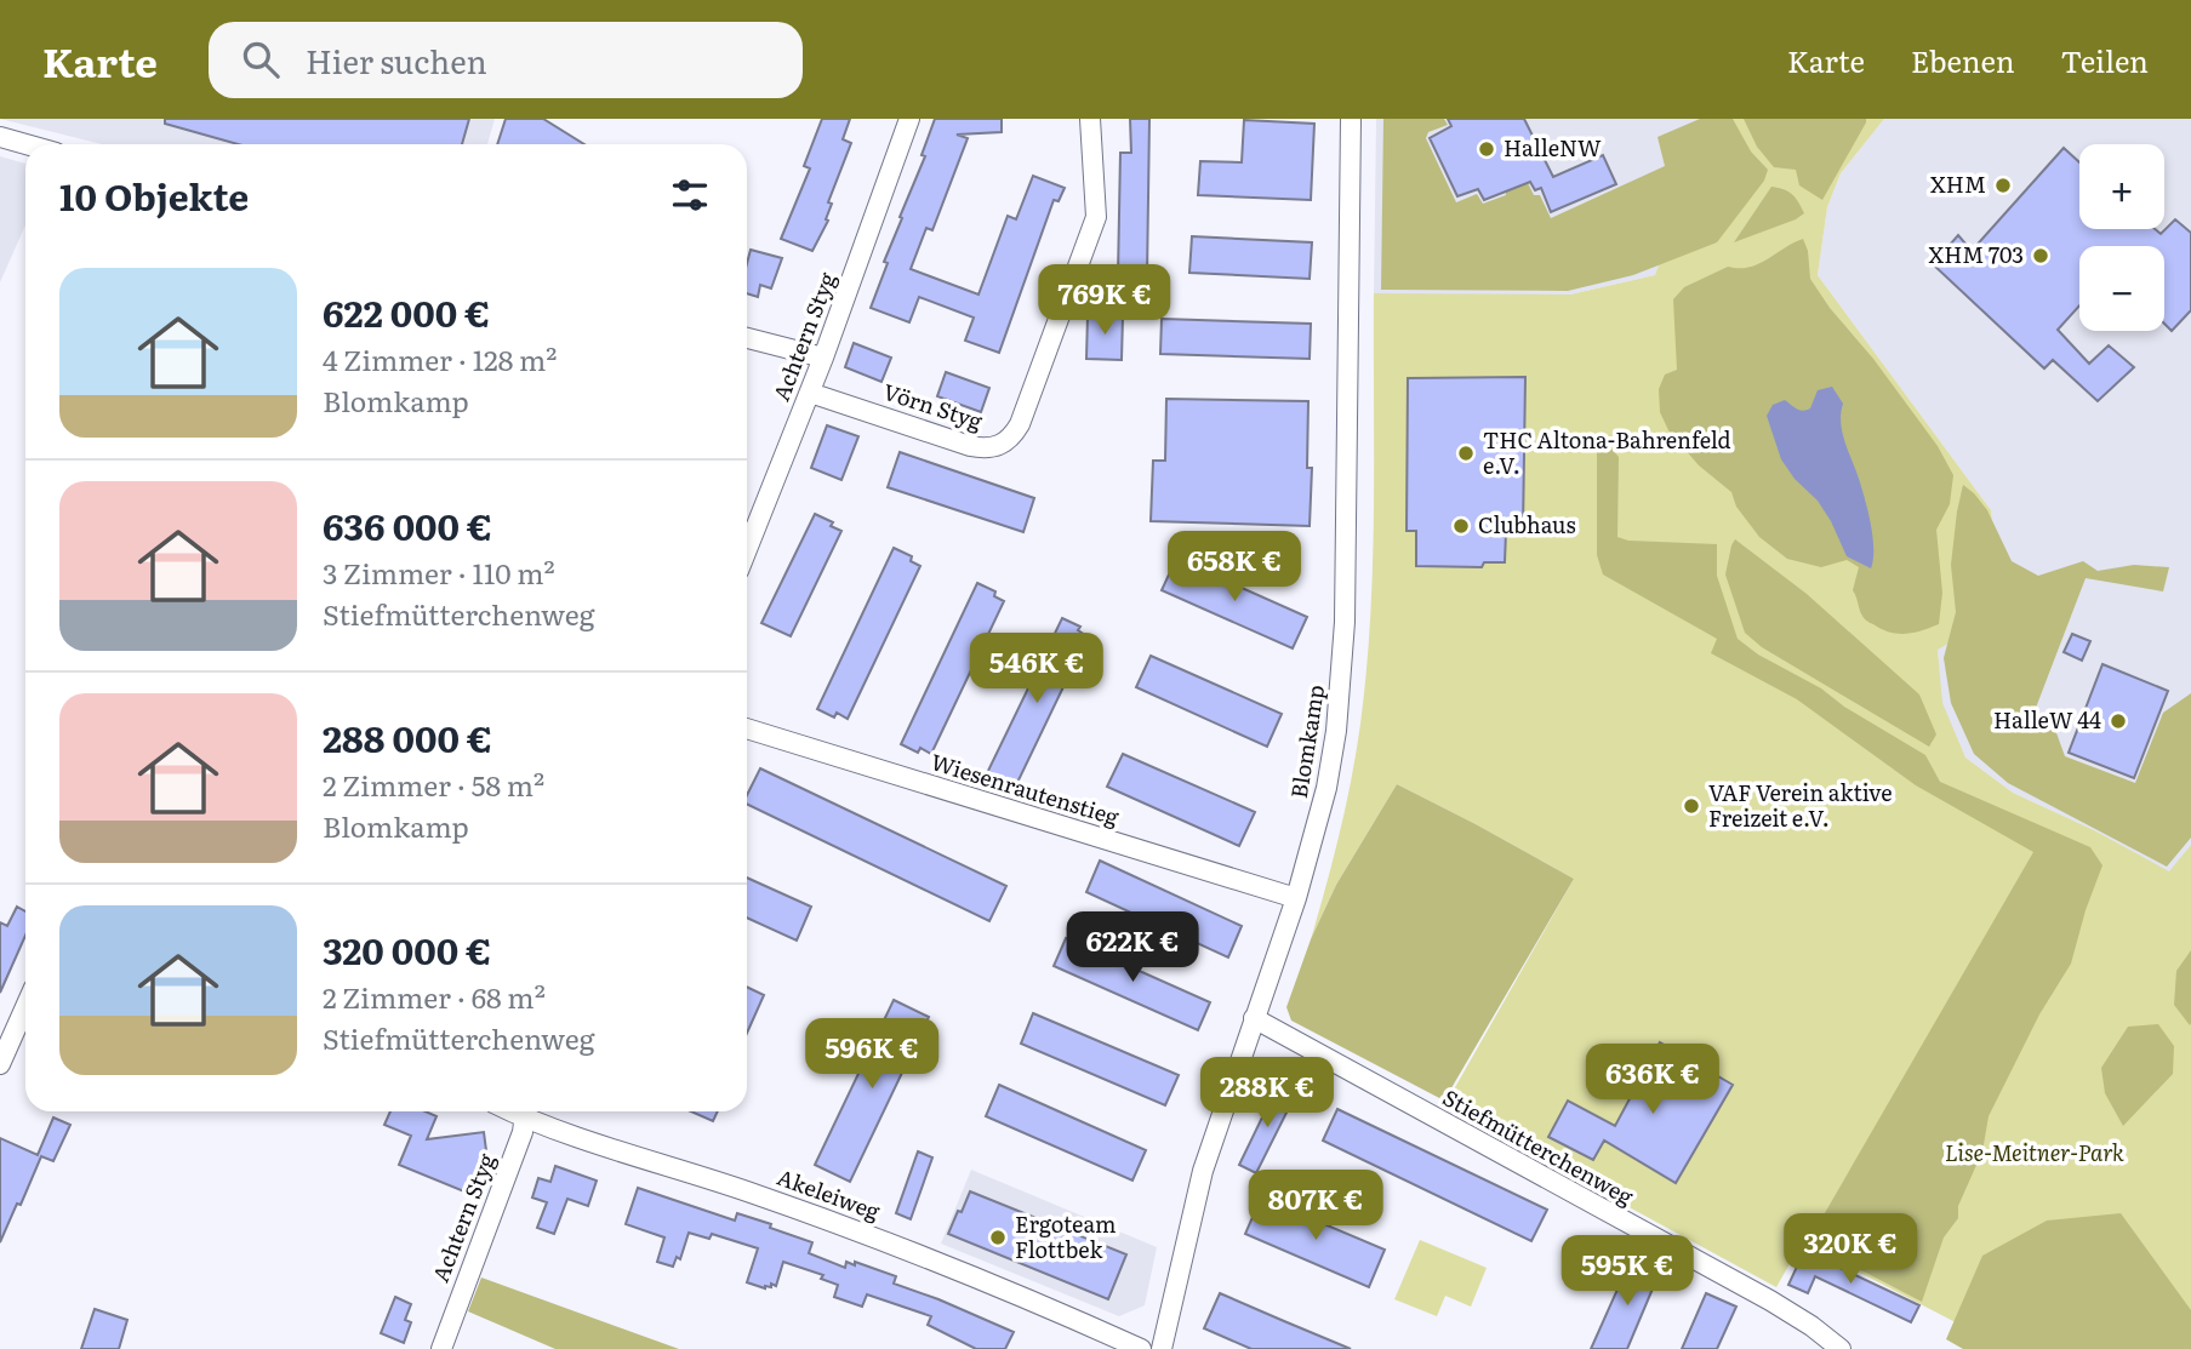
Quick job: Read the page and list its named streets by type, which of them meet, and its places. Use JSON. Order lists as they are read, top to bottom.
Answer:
{
  "streets": {
    "street": [
      "Achtern Styg",
      "Vörn Styg",
      "Blomkamp",
      "Wiesenrautenstieg",
      "Stiefmütterchenweg",
      "Akeleiweg"
    ]
  },
  "crossings": [
    ["Achtern Styg", "Vörn Styg"],
    ["Blomkamp", "Wiesenrautenstieg"],
    ["Blomkamp", "Stiefmütterchenweg"]
  ],
  "parks": ["Lise-Meitner-Park"],
  "places": [
    "HalleNW",
    "XHM",
    "XHM 703",
    "THC Altona-Bahrenfeld e.V.",
    "Clubhaus",
    "HalleW 44",
    "VAF Verein aktive Freizeit e.V.",
    "Ergoteam Flottbek"
  ],
  "page": {
    "header": "Karte",
    "search": "Hier suchen",
    "nav": ["Karte", "Ebenen", "Teilen"],
    "map_buttons": ["+", "−"],
    "heading": "10 Objekte",
    "list": [
      {
        "name": "622 000 €",
        "note": "4 Zimmer · 128 m² · Blomkamp"
      },
      {
        "name": "636 000 €",
        "note": "3 Zimmer · 110 m² · Stiefmütterchenweg"
      },
      {
        "name": "288 000 €",
        "note": "2 Zimmer · 58 m² · Blomkamp"
      },
      {
        "name": "320 000 €",
        "note": "2 Zimmer · 68 m² · Stiefmütterchenweg"
      }
    ],
    "price": [
      "769K €",
      "658K €",
      "546K €",
      "622K €",
      "596K €",
      "636K €",
      "288K €",
      "807K €",
      "320K €",
      "595K €"
    ]
  }
}
